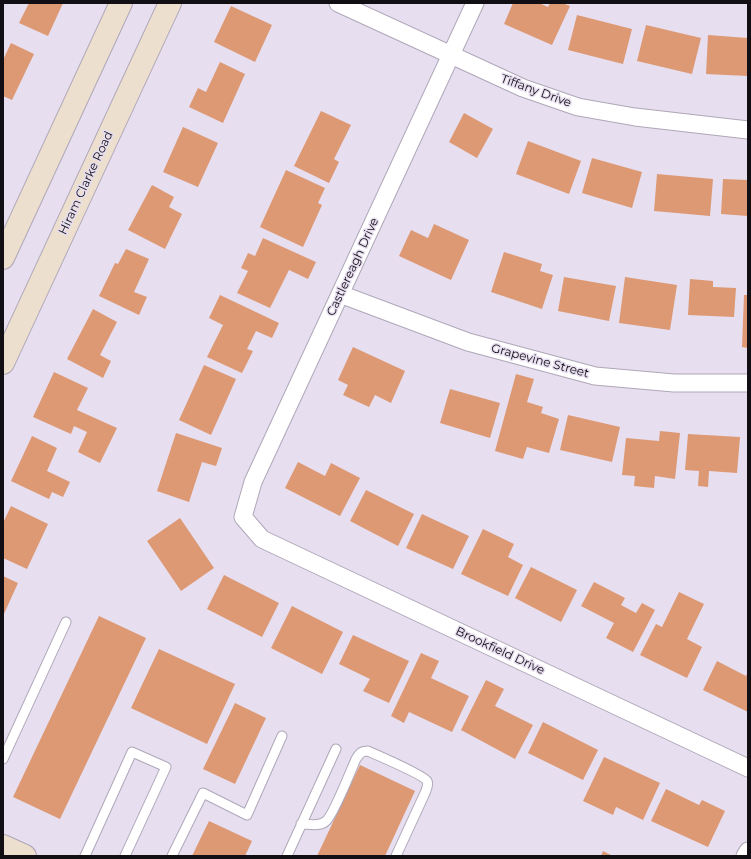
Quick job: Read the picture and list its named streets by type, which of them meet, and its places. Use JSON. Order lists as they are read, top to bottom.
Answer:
{
  "streets": {
    "main road": ["Hiram Clarke Road"],
    "street": [
      "Tiffany Drive",
      "Castlereagh Drive",
      "Grapevine Street",
      "Brookfield Drive"
    ]
  },
  "crossings": [
    ["Tiffany Drive", "Castlereagh Drive"],
    ["Castlereagh Drive", "Grapevine Street"],
    ["Castlereagh Drive", "Brookfield Drive"]
  ]
}
